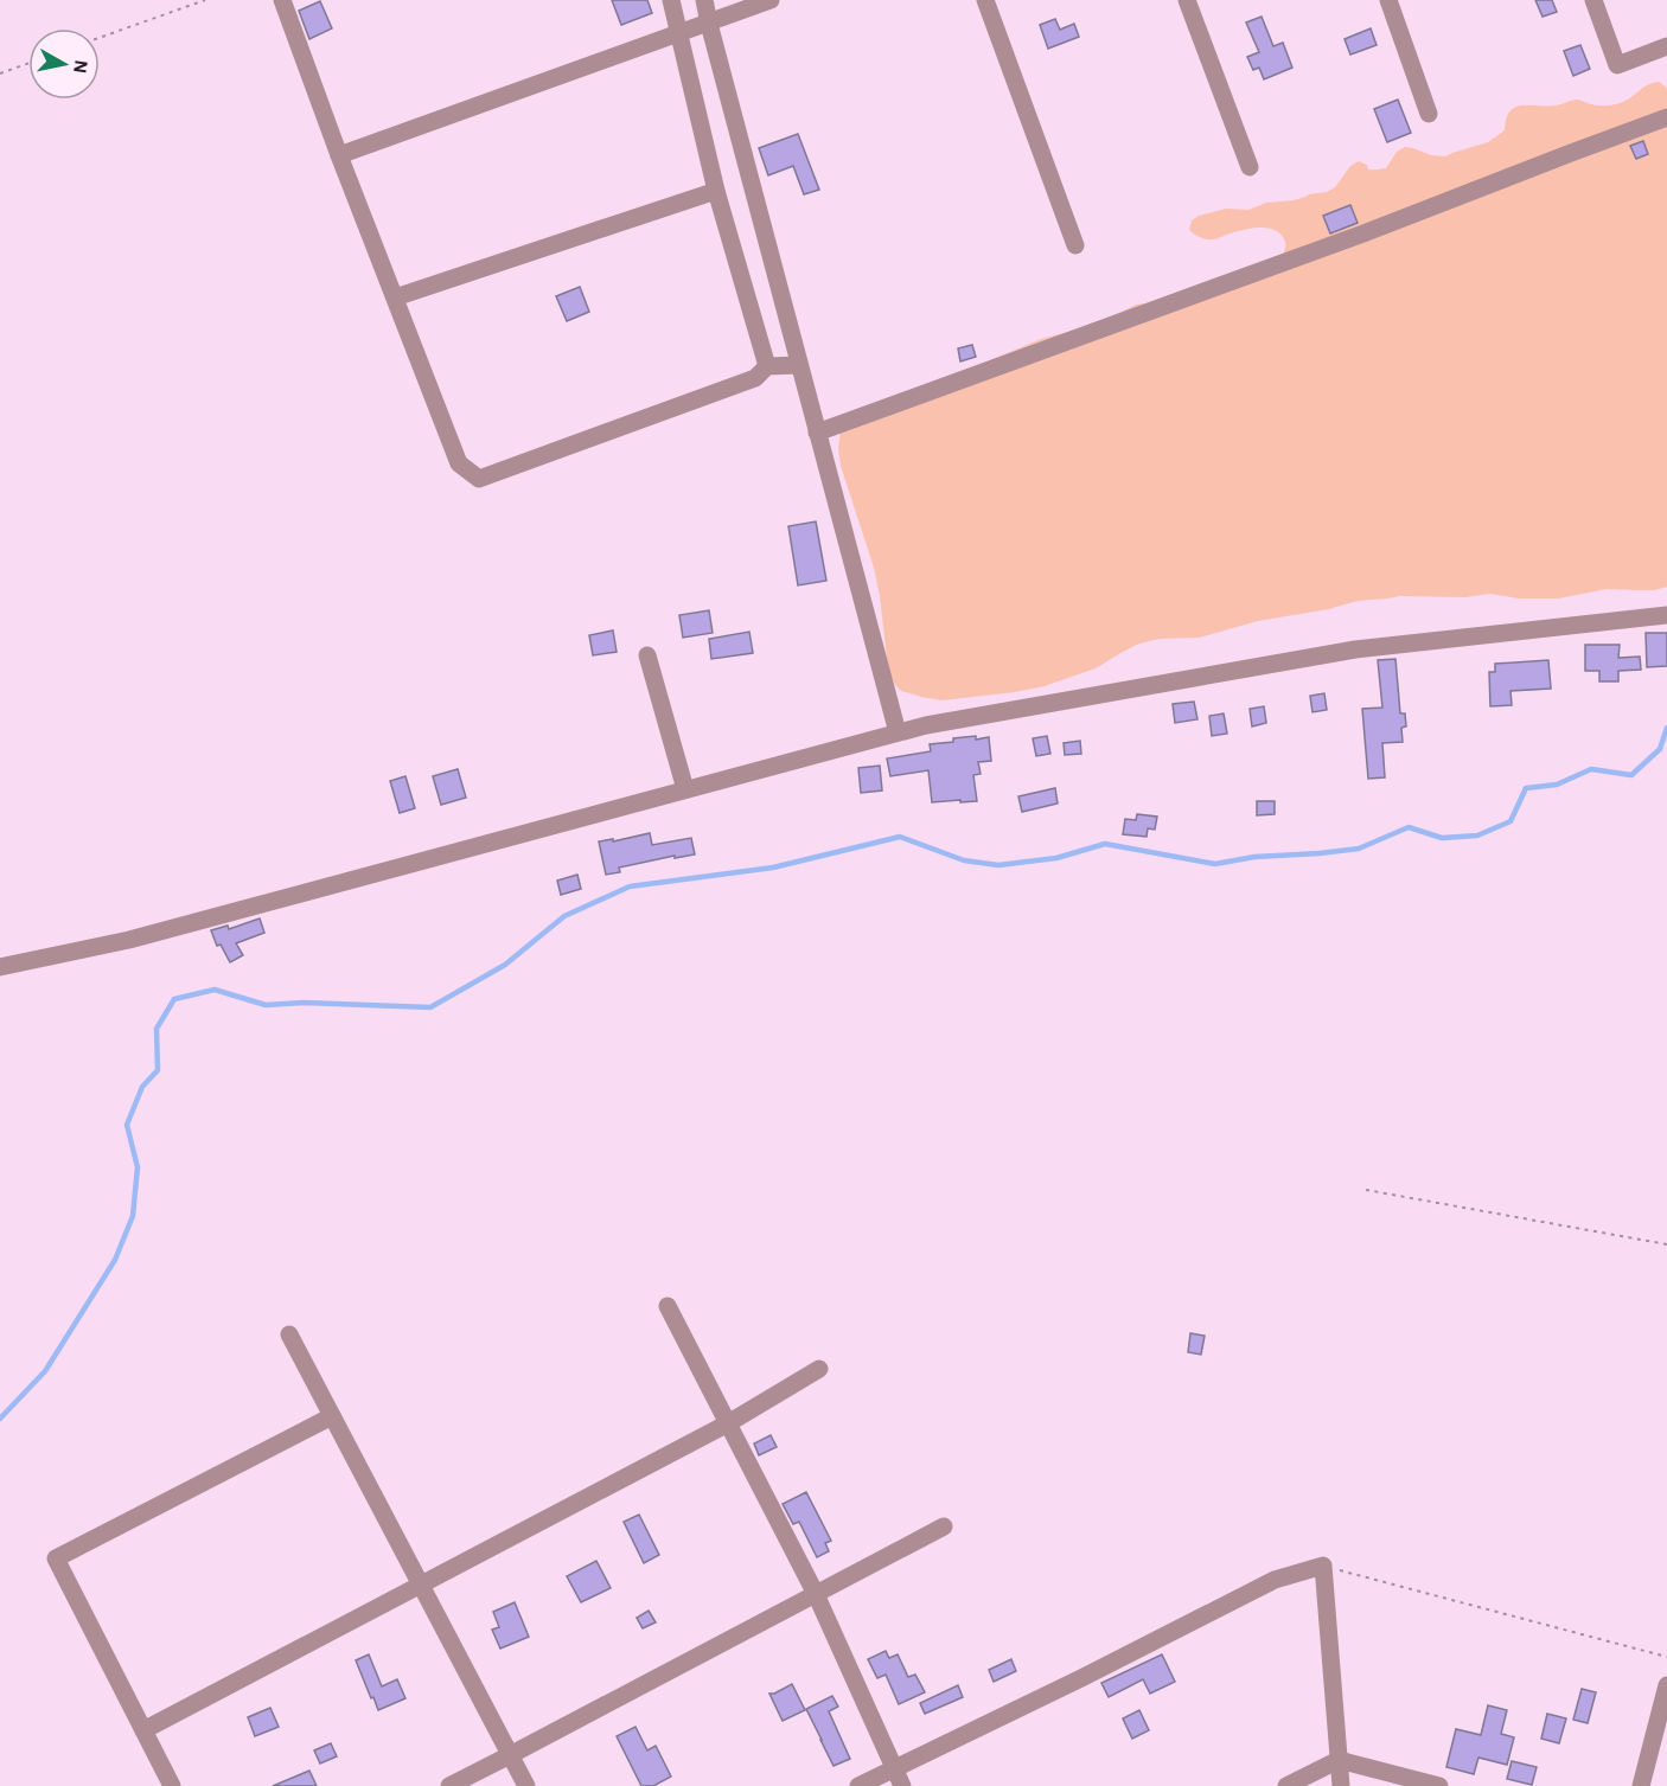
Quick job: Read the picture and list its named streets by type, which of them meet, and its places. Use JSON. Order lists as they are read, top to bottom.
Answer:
{
  "north": "right"
}
